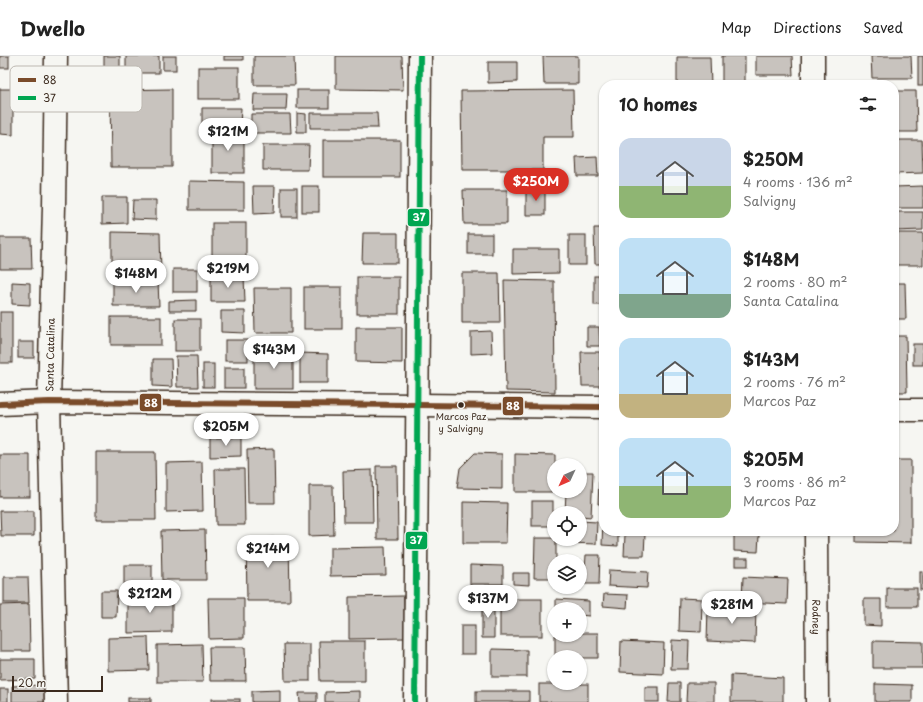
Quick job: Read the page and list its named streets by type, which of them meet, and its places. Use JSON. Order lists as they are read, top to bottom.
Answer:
{
  "streets": {
    "street": ["Santa Catalina", "Rodney"]
  },
  "places": ["Marcos Paz y Salvigny"],
  "lines": ["transit line 37", "transit line 88"],
  "legend": ["88", "37"],
  "scale_bar": "20 m",
  "north": "bottom left",
  "page": {
    "header": "Dwello",
    "nav": ["Map", "Directions", "Saved"],
    "heading": "10 homes",
    "price": [
      "$121M",
      "$250M",
      "$219M",
      "$148M",
      "$143M",
      "$205M",
      "$214M",
      "$212M",
      "$137M",
      "$281M"
    ],
    "list": [
      {
        "name": "$250M",
        "note": "4 rooms · 136 m² · Salvigny"
      },
      {
        "name": "$148M",
        "note": "2 rooms · 80 m² · Santa Catalina"
      },
      {
        "name": "$143M",
        "note": "2 rooms · 76 m² · Marcos Paz"
      },
      {
        "name": "$205M",
        "note": "3 rooms · 86 m² · Marcos Paz"
      }
    ],
    "map_buttons": ["+", "−"],
    "scale": "20 m"
  }
}
